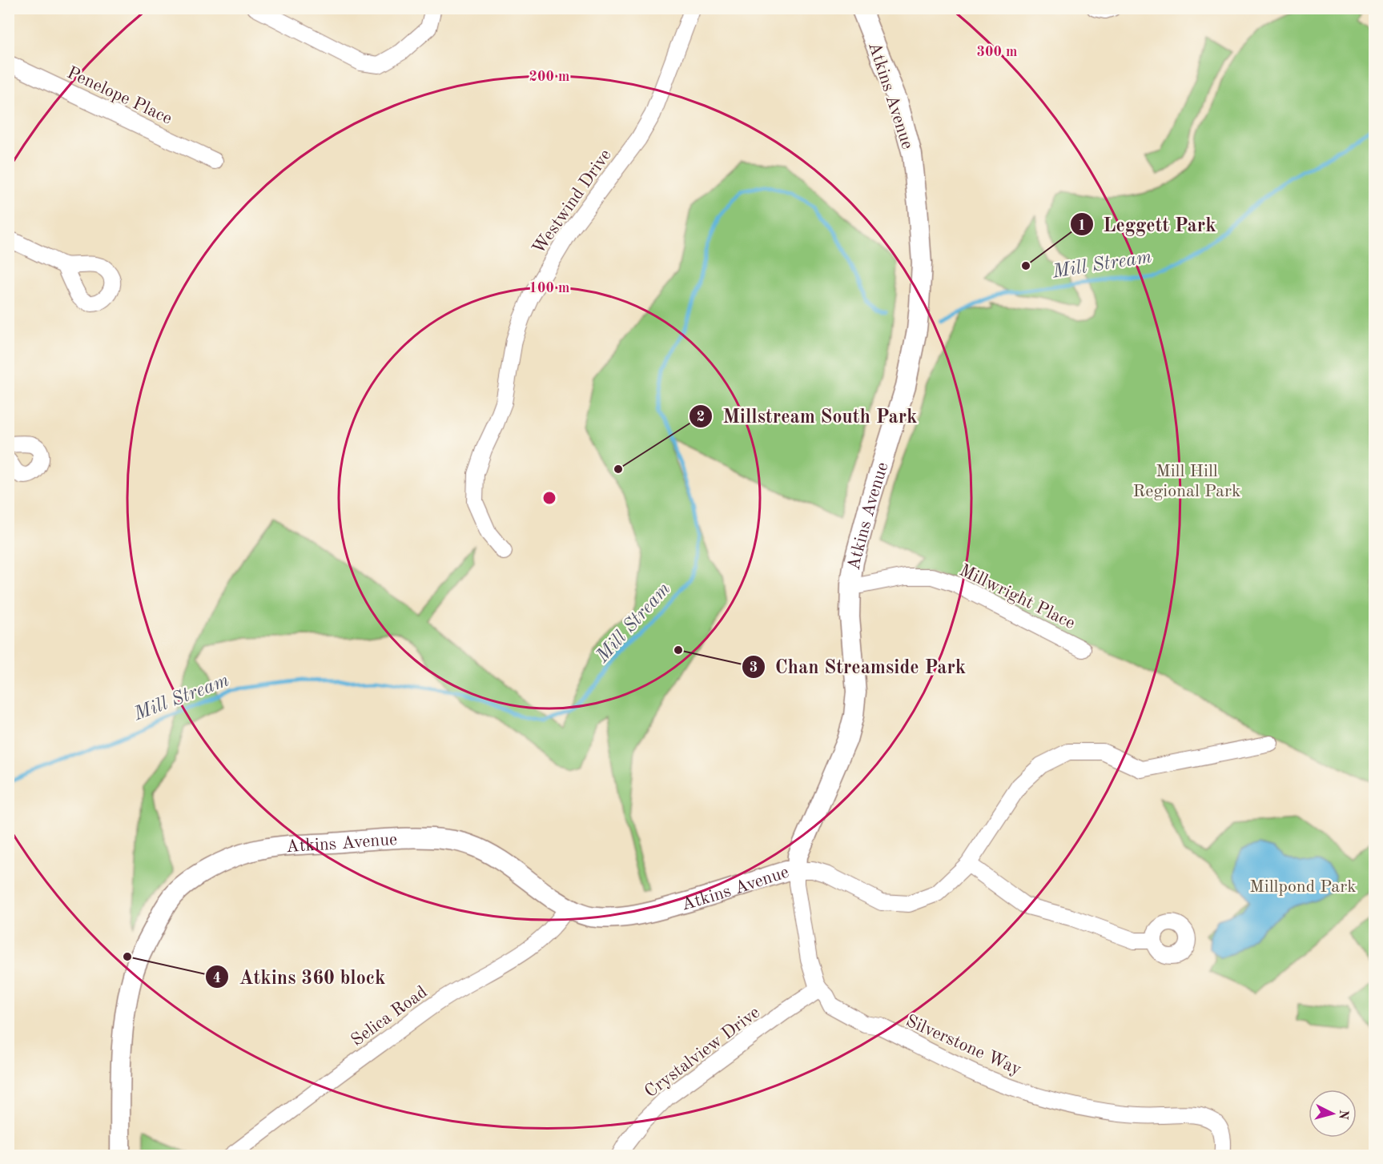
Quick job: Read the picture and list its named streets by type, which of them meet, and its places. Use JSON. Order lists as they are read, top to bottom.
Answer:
{
  "streets": {
    "street": [
      "Penelope Place",
      "Atkins Avenue",
      "Westwind Drive",
      "Millwright Place",
      "Selica Road",
      "Silverstone Way",
      "Crystalview Drive"
    ]
  },
  "crossings": [
    ["Atkins Avenue", "Millwright Place"],
    ["Atkins Avenue", "Selica Road"],
    ["Atkins Avenue", "Silverstone Way"],
    ["Silverstone Way", "Crystalview Drive"]
  ],
  "water": ["Mill Stream"],
  "parks": ["Mill Hill Regional Park", "Millpond Park"],
  "places": [
    "Leggett Park",
    "Millstream South Park",
    "Chan Streamside Park",
    "Atkins 360 block"
  ],
  "north": "right",
  "rings": ["300 m", "200 m", "100 m"]
}
